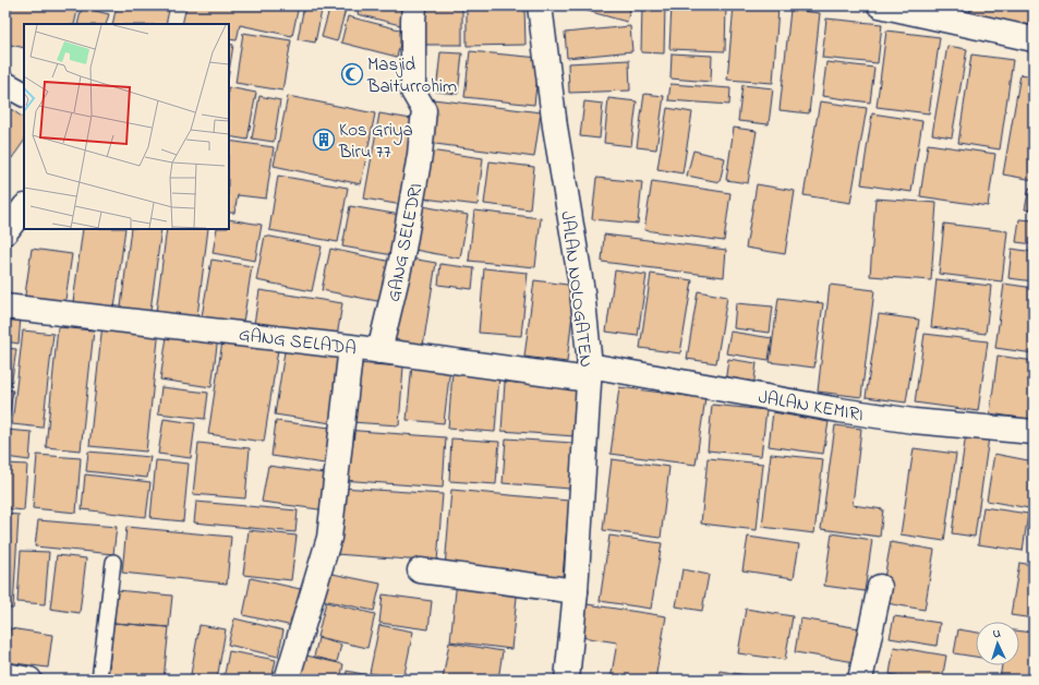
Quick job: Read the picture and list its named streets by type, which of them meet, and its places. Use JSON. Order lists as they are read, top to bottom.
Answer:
{
  "streets": {
    "street": [
      "GANG SELEDRI",
      "JALAN NOLOGATEN",
      "GANG SELADA",
      "JALAN KEMIRI"
    ]
  },
  "crossings": [
    ["GANG SELEDRI", "GANG SELADA"],
    ["JALAN NOLOGATEN", "GANG SELADA"],
    ["JALAN NOLOGATEN", "JALAN KEMIRI"],
    ["GANG SELADA", "JALAN KEMIRI"]
  ],
  "places": {
    "mosque": ["Masjid Baiturrohim"],
    "building": ["Kos Griya Biru 77"]
  },
  "north": "top"
}
